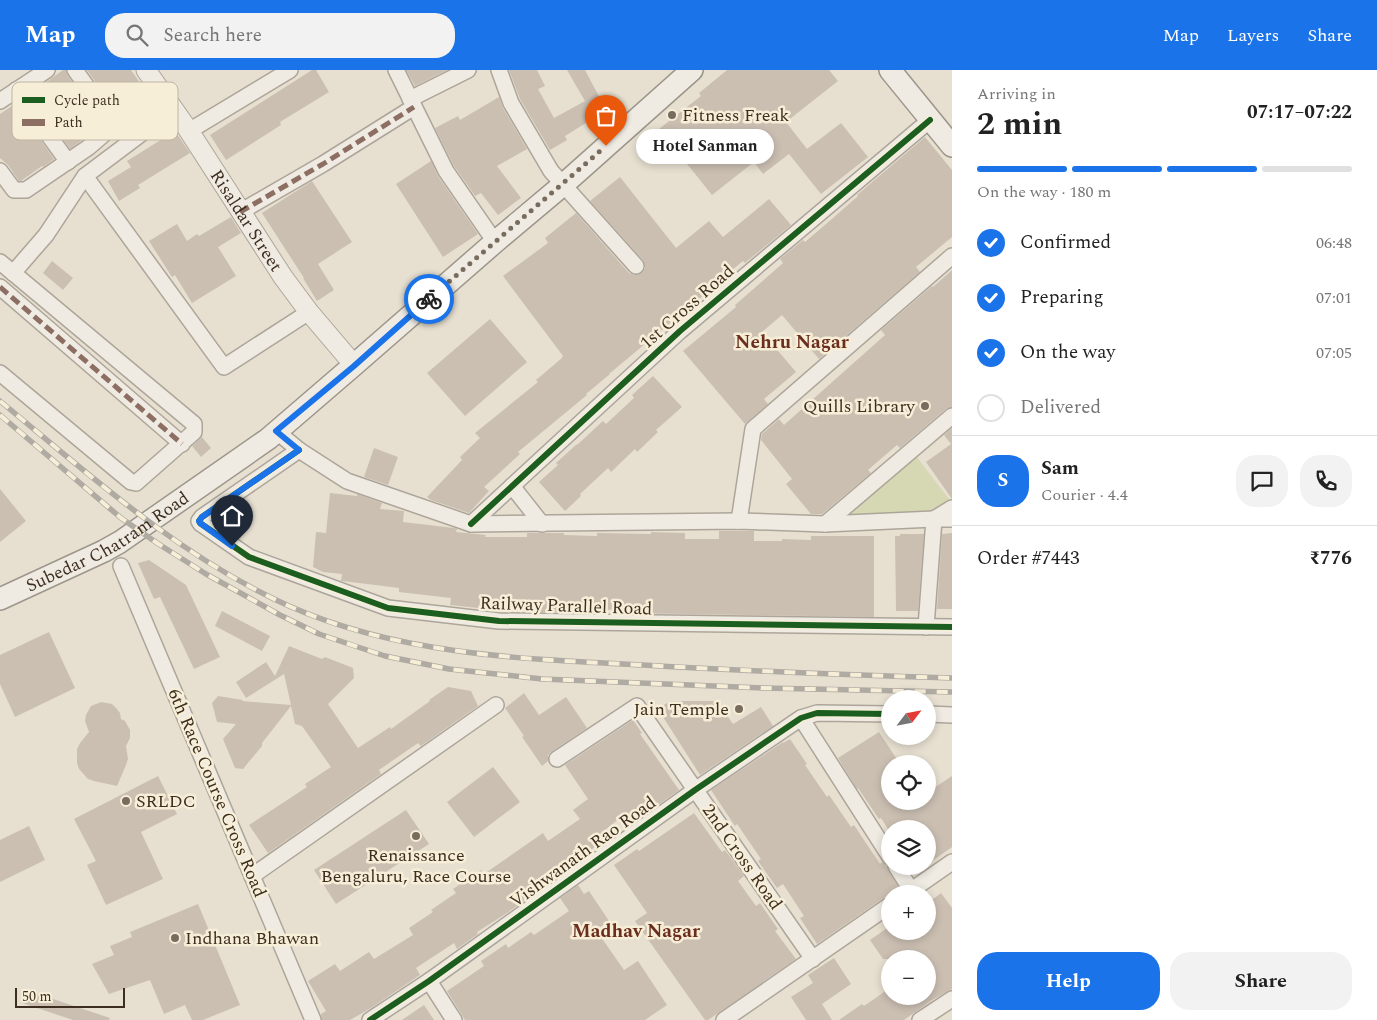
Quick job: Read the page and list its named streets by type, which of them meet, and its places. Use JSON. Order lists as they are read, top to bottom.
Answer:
{
  "streets": {
    "main road": ["Subedar Chatram Road"],
    "street": [
      "Risaldar Street",
      "1st Cross Road",
      "Railway Parallel Road",
      "6th Race Course Cross Road",
      "Vishwanath Rao Road",
      "2nd Cross Road"
    ]
  },
  "crossings": [
    ["Risaldar Street", "Subedar Chatram Road"],
    ["Vishwanath Rao Road", "2nd Cross Road"]
  ],
  "districts": ["Nehru Nagar", "Madhav Nagar"],
  "places": [
    "Fitness Freak",
    "Hotel Sanman",
    "Quills Library",
    "Jain Temple",
    "SRLDC",
    "Renaissance Bengaluru, Race Course",
    "Indhana Bhawan"
  ],
  "legend": ["Cycle path", "Path"],
  "scale_bar": "50 m",
  "north": "top right",
  "page": {
    "header": "Map",
    "search": "Search here",
    "nav": ["Map", "Layers", "Share"],
    "heading": ["2 min", "Arriving in", "07:17–07:22"],
    "panel": [
      "Sam",
      "Courier · 4.4",
      "Order #7443",
      "₹776"
    ],
    "bubble": "Hotel Sanman",
    "bar": "On the way · 180 m",
    "list": [
      ["Confirmed", "06:48"],
      ["Preparing", "07:01"],
      ["On the way", "07:05"],
      "Delivered"
    ],
    "round": "S",
    "map_buttons": ["+", "−"],
    "buttons": ["Help", "Share"],
    "scale": "50 m"
  }
}
